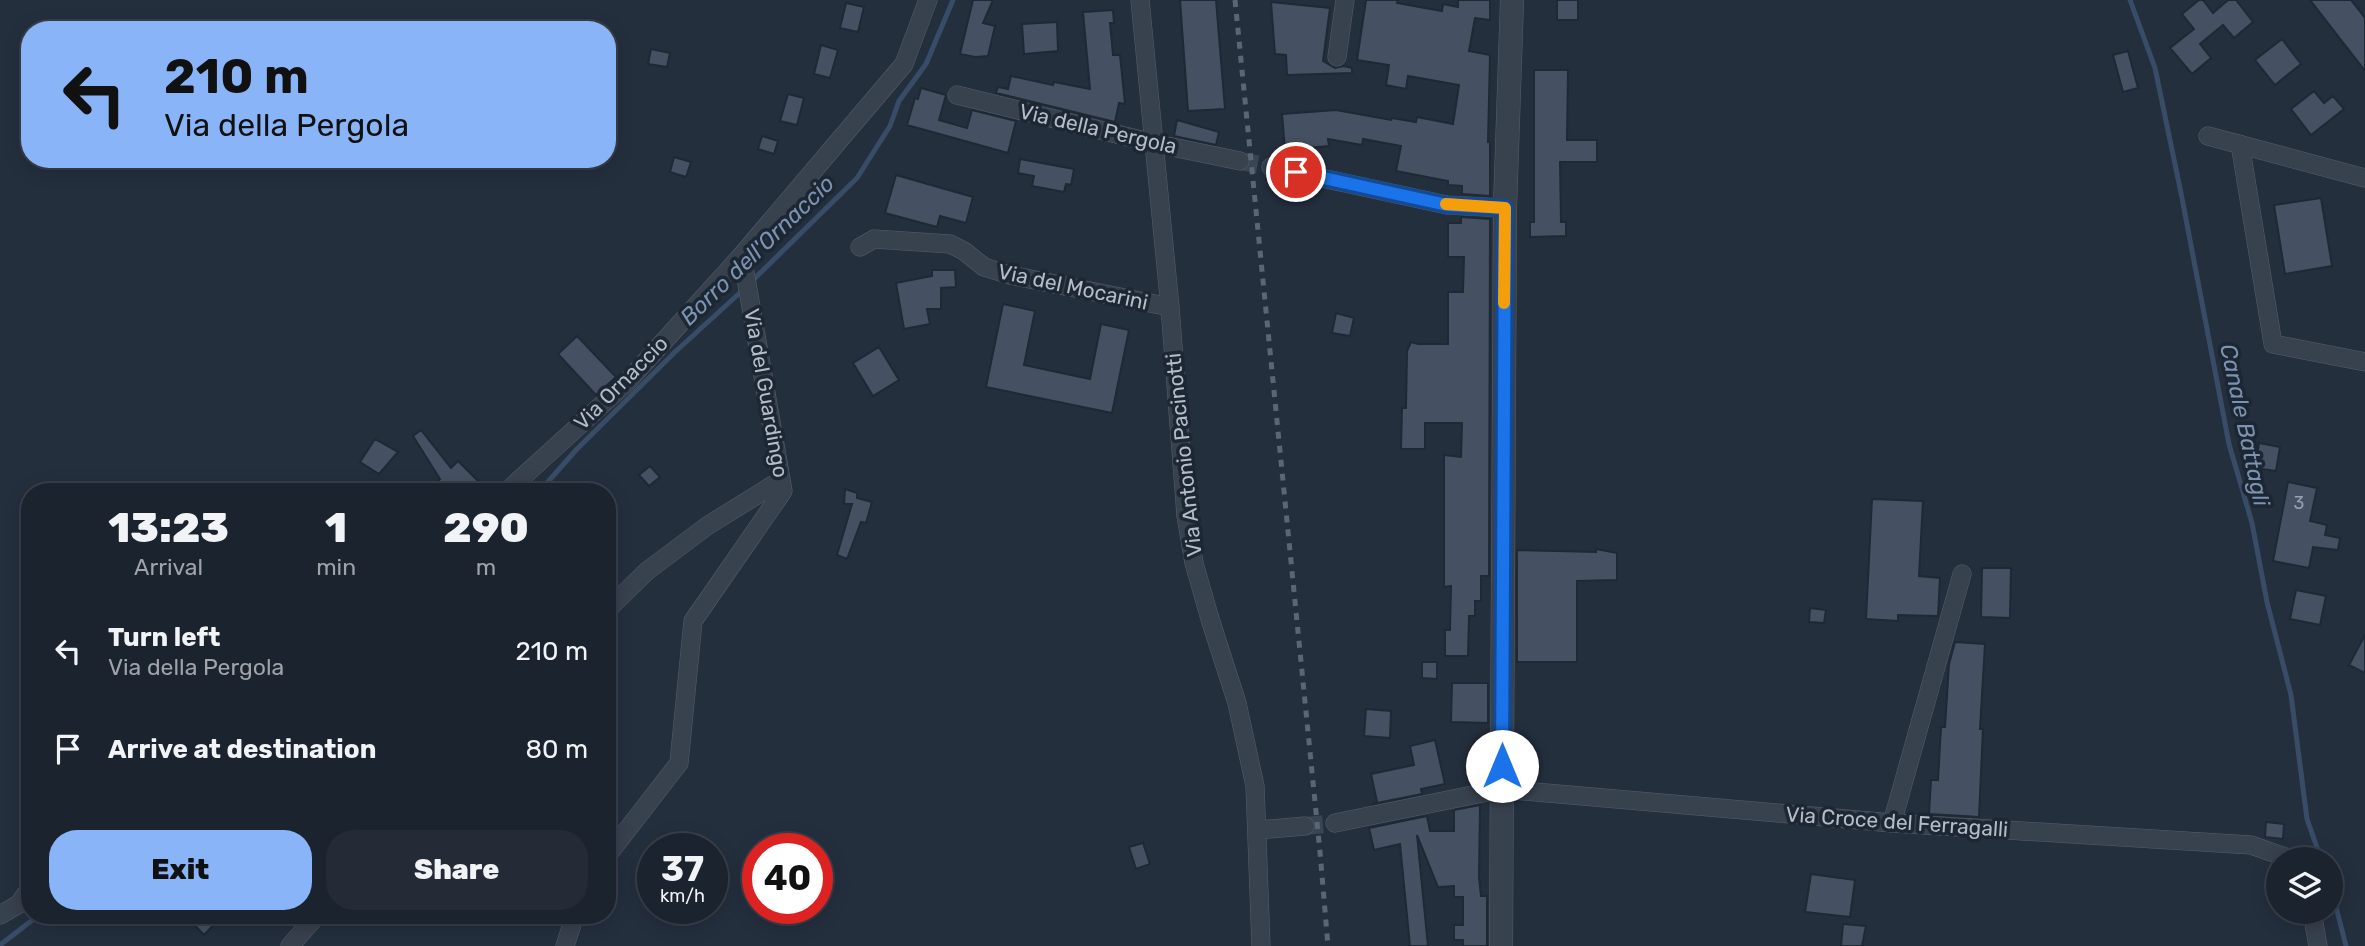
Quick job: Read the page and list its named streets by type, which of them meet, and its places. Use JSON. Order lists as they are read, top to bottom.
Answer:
{
  "streets": {
    "street": [
      "Via della Pergola",
      "Via del Mocarini",
      "Via Ornaccio",
      "Via del Guardingo",
      "Via Antonio Pacinotti",
      "Via Croce del Ferragalli"
    ]
  },
  "crossings": [
    ["Via della Pergola", "Via Antonio Pacinotti"],
    ["Via del Mocarini", "Via Antonio Pacinotti"],
    ["Via Ornaccio", "Via del Guardingo"]
  ],
  "water": ["Borro dell'Ornaccio", "Canale Battagli"],
  "house_numbers": ["3"],
  "page": {
    "turn": ["210 m", "Via della Pergola"],
    "eta": [
      "13:23",
      "Arrival",
      "1",
      "min",
      "290",
      "m"
    ],
    "list": [
      {
        "name": "Turn left",
        "note": "Via della Pergola",
        "value": "210 m"
      },
      {
        "name": "Arrive at destination",
        "value": "80 m"
      }
    ],
    "buttons": ["Exit", "Share"],
    "speed": "37 km/h",
    "limit": "40"
  }
}
